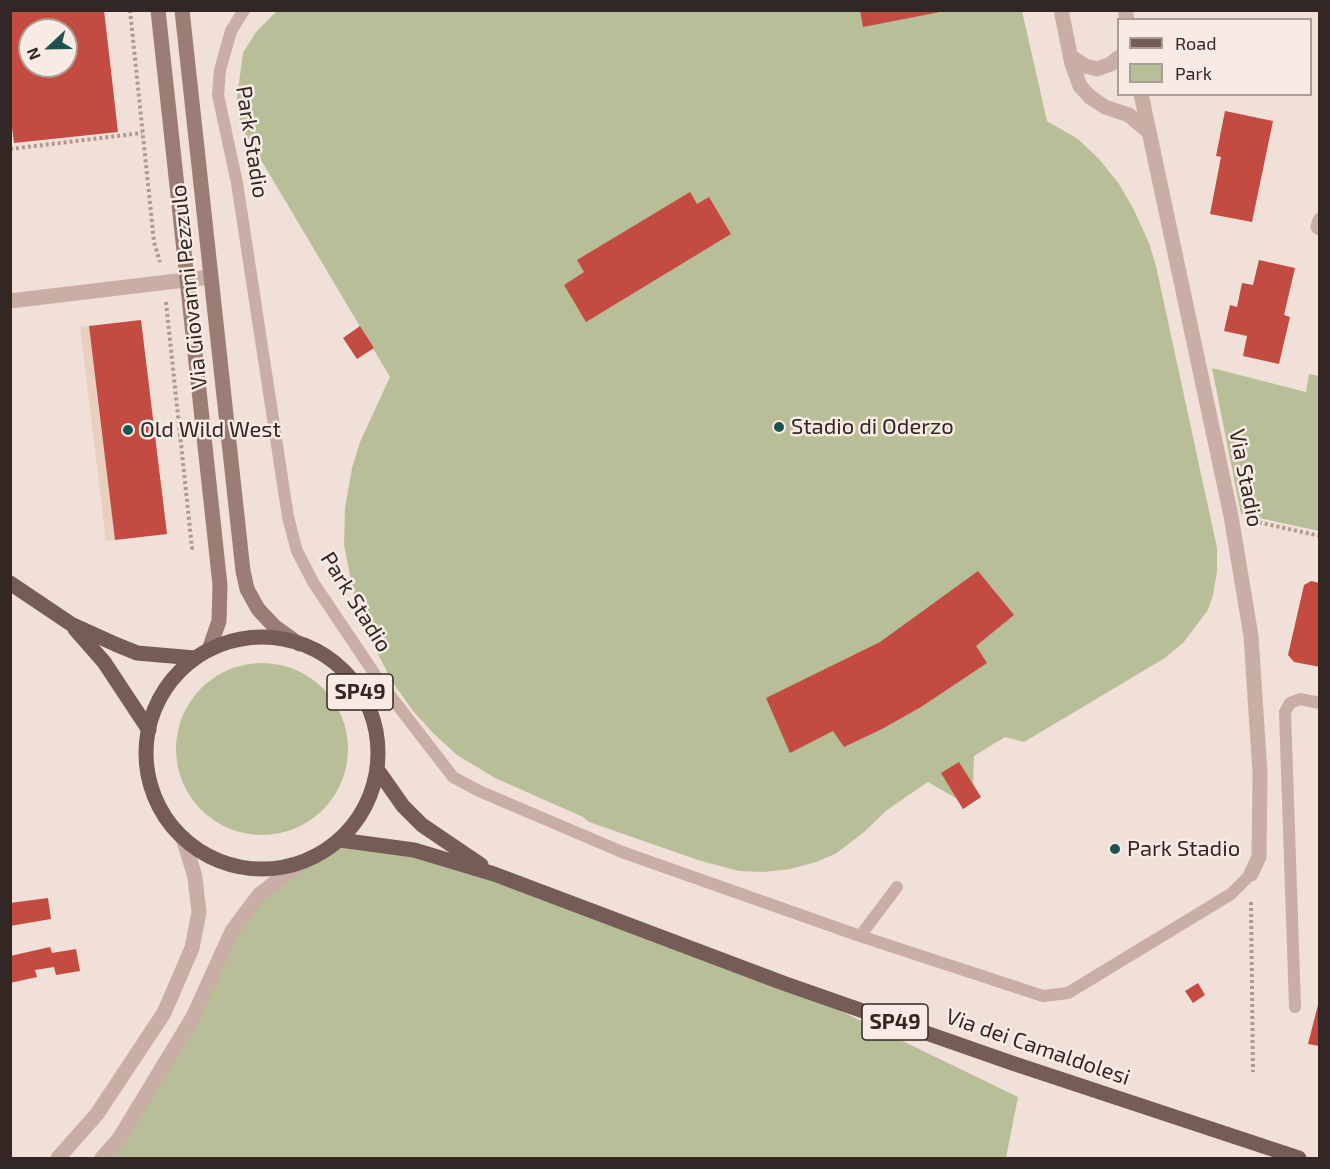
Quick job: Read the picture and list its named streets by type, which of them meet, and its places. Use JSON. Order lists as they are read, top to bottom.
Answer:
{
  "streets": {
    "main road": ["SP49", "Via dei Camaldolesi"],
    "street": ["Via Giovanni Pezzulo", "Via Stadio"],
    "lane": ["Park Stadio"]
  },
  "crossings": [
    ["Park Stadio", "Via Stadio"],
    ["Via Giovanni Pezzulo", "SP49"],
    ["SP49", "Via dei Camaldolesi"]
  ],
  "places": ["Stadio di Oderzo", "Old Wild West", "Park Stadio"],
  "legend": ["Road", "Park"],
  "north": "left"
}
